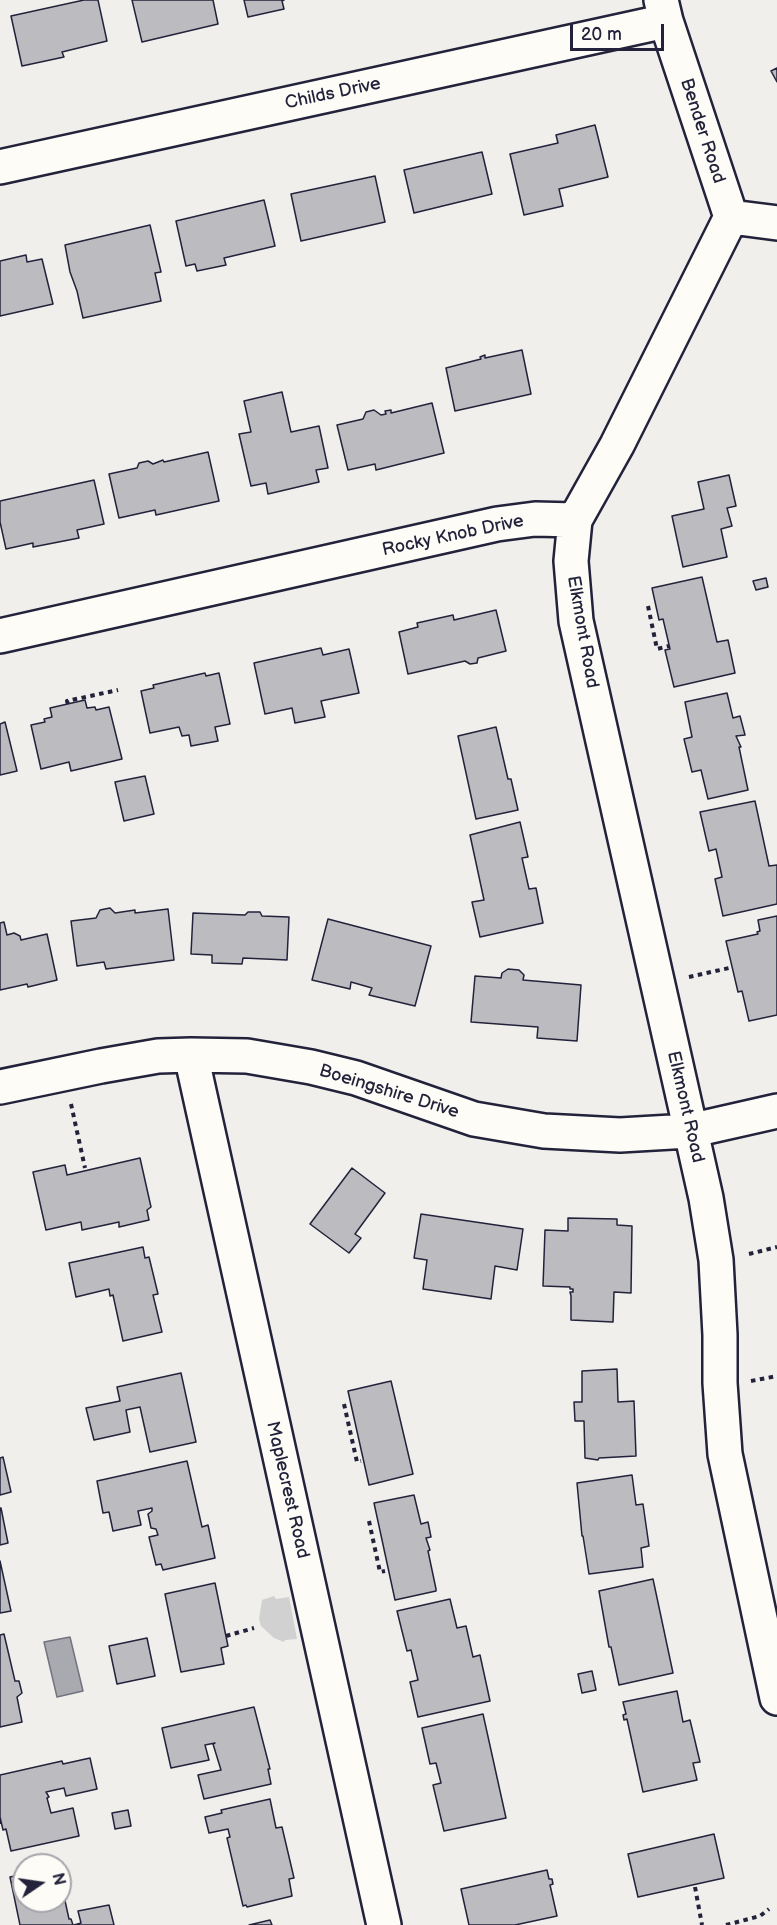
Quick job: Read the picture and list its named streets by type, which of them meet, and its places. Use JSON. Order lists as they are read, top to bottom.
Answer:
{
  "streets": {
    "street": [
      "Childs Drive",
      "Bender Road",
      "Rocky Knob Drive",
      "Elkmont Road",
      "Boeingshire Drive",
      "Maplecrest Road"
    ]
  },
  "crossings": [
    ["Childs Drive", "Bender Road"],
    ["Rocky Knob Drive", "Elkmont Road"],
    ["Elkmont Road", "Boeingshire Drive"],
    ["Boeingshire Drive", "Maplecrest Road"]
  ],
  "scale_bar": "20 m",
  "north": "right"
}
